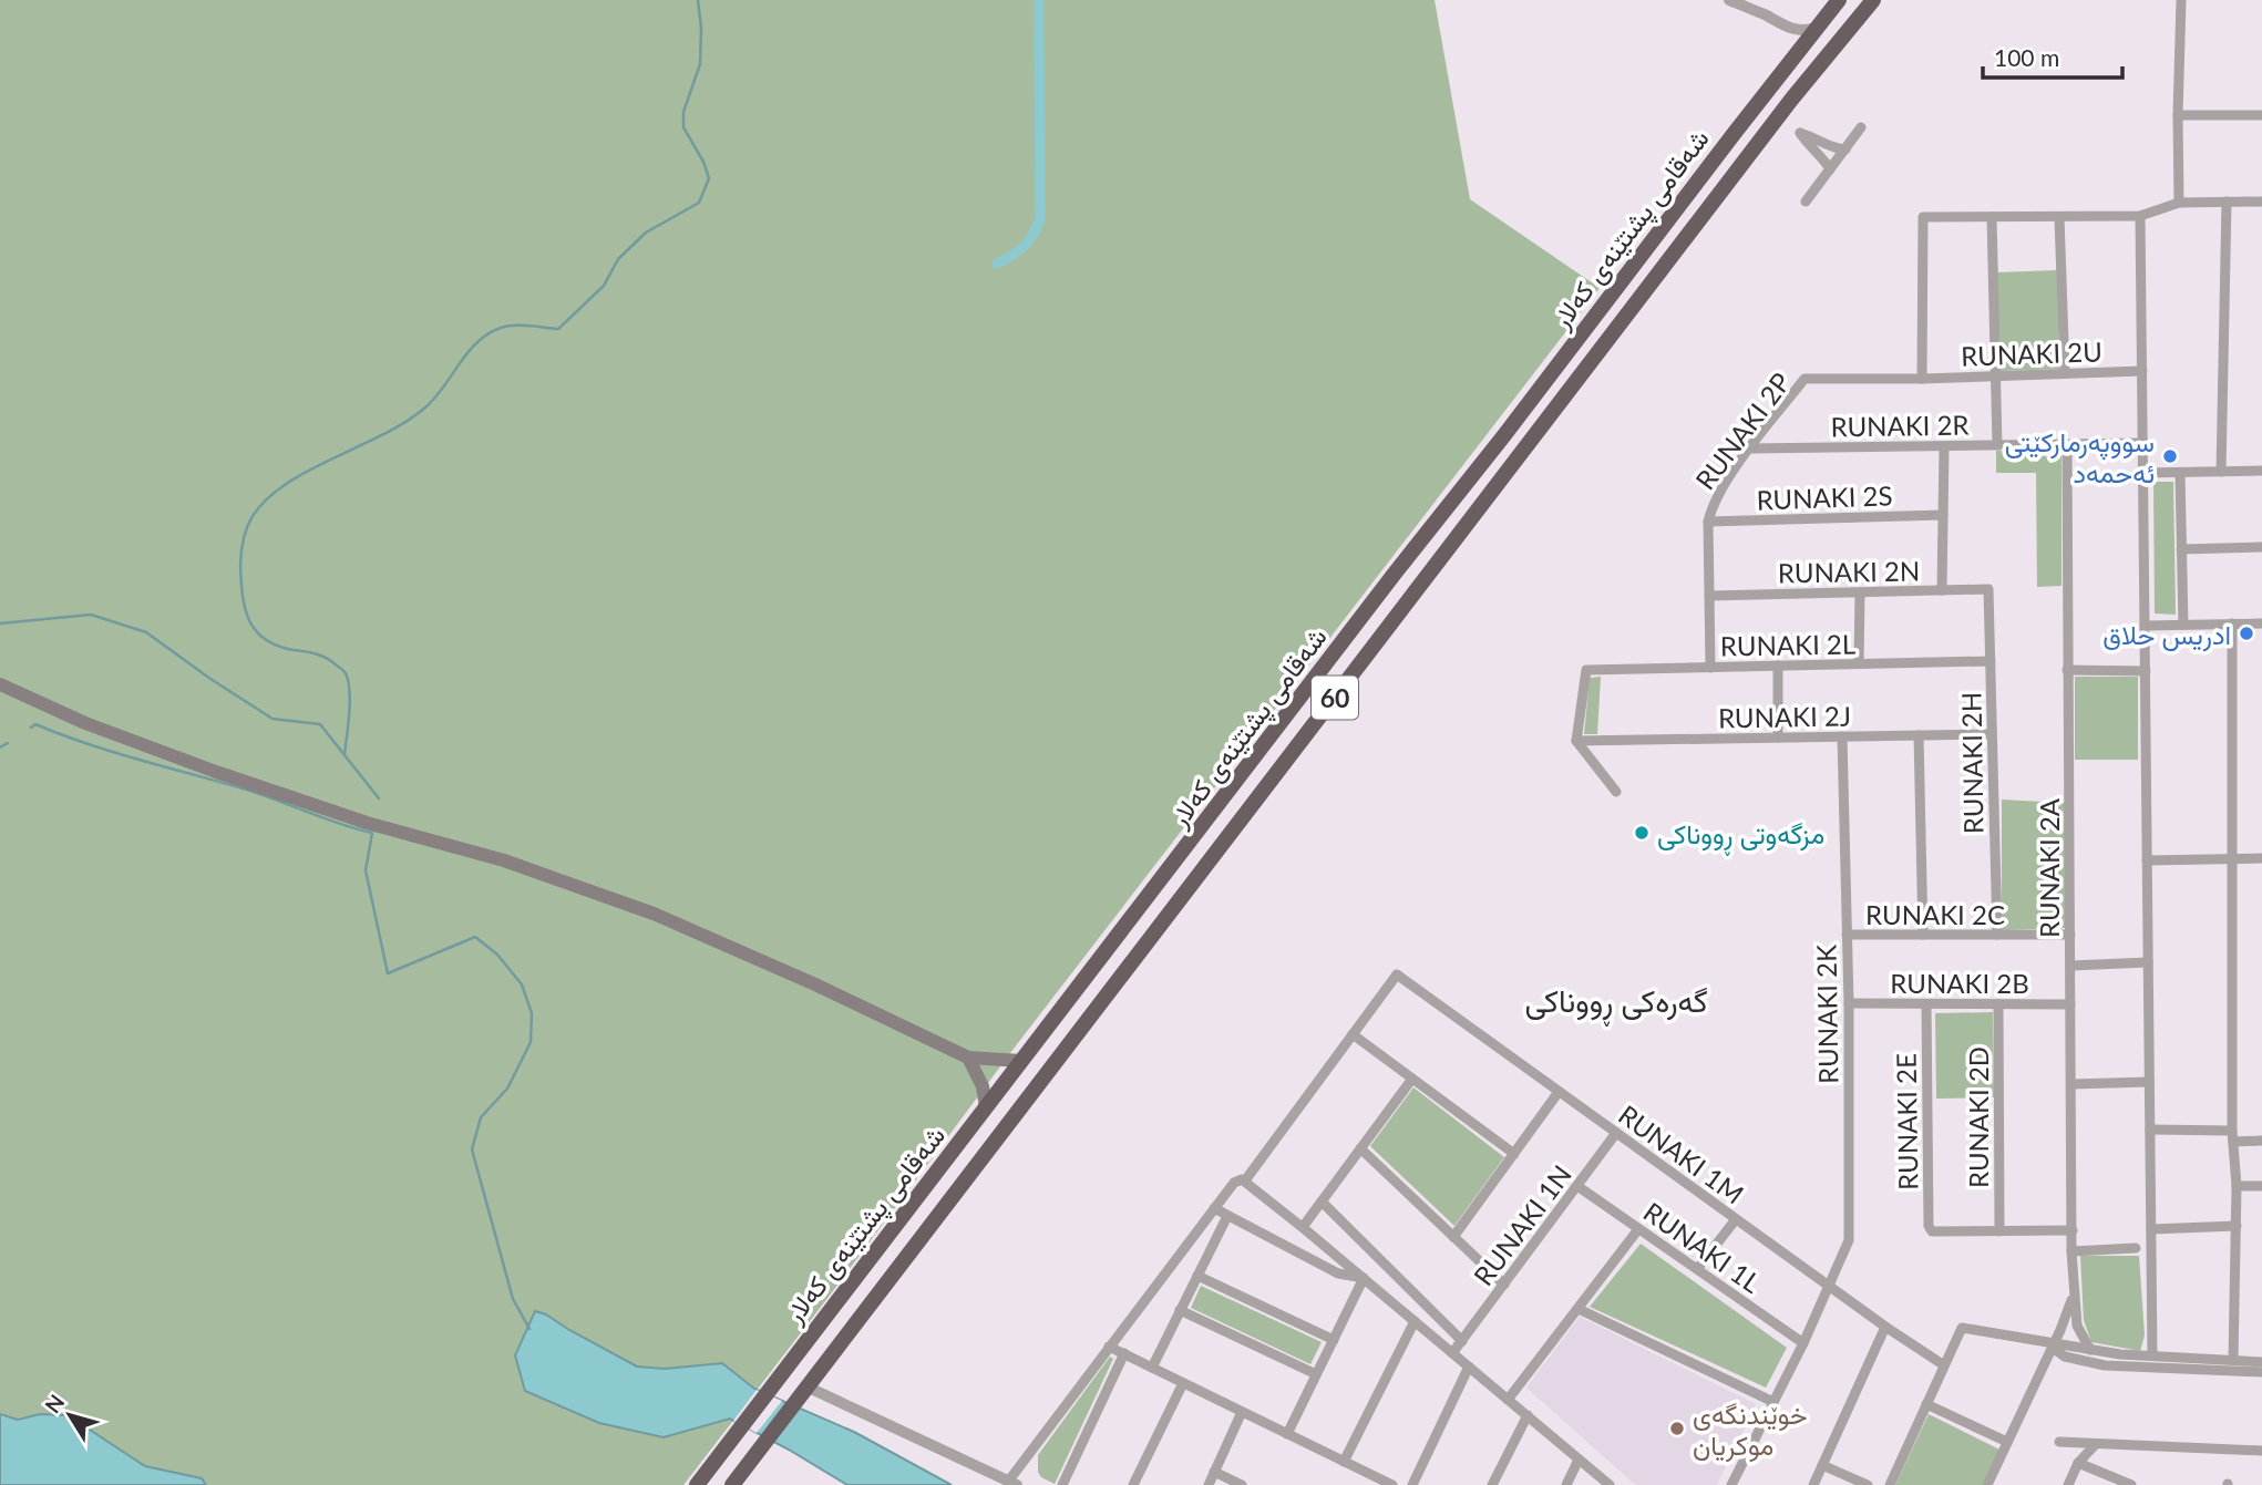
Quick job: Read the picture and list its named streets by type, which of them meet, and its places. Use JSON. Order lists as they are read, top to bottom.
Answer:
{
  "streets": {
    "highway": ["شەقامی پشتێنەی کەلار", "60"],
    "street": [
      "RUNAKI 2U",
      "RUNAKI 2R",
      "RUNAKI 2P",
      "RUNAKI 2S",
      "RUNAKI 2N",
      "RUNAKI 2L",
      "RUNAKI 2J",
      "RUNAKI 2H",
      "RUNAKI 2A",
      "RUNAKI 2C",
      "RUNAKI 2B",
      "RUNAKI 2K",
      "RUNAKI 2D",
      "RUNAKI 2E",
      "RUNAKI 1M",
      "RUNAKI 1N",
      "RUNAKI 1L"
    ]
  },
  "crossings": [
    ["RUNAKI 2U", "RUNAKI 2P"],
    ["RUNAKI 2R", "RUNAKI 2P"],
    ["RUNAKI 2R", "RUNAKI 2A"],
    ["RUNAKI 2P", "RUNAKI 2S"],
    ["RUNAKI 2P", "RUNAKI 2N"],
    ["RUNAKI 2P", "RUNAKI 2L"],
    ["RUNAKI 2N", "RUNAKI 2H"],
    ["RUNAKI 2L", "RUNAKI 2J"],
    ["RUNAKI 2L", "RUNAKI 2H"],
    ["RUNAKI 2J", "RUNAKI 2H"],
    ["RUNAKI 2J", "RUNAKI 2K"],
    ["RUNAKI 2H", "RUNAKI 2C"],
    ["RUNAKI 2A", "RUNAKI 2C"],
    ["RUNAKI 2A", "RUNAKI 2B"],
    ["RUNAKI 2C", "RUNAKI 2K"],
    ["RUNAKI 2B", "RUNAKI 2K"],
    ["RUNAKI 2B", "RUNAKI 2D"],
    ["RUNAKI 2B", "RUNAKI 2E"],
    ["RUNAKI 2K", "RUNAKI 1M"],
    ["RUNAKI 2K", "RUNAKI 1L"],
    ["RUNAKI 2D", "RUNAKI 2E"],
    ["RUNAKI 1M", "RUNAKI 1N"],
    ["RUNAKI 1N", "RUNAKI 1L"]
  ],
  "districts": ["گەرەکی ڕووناکی"],
  "places": [
    "سووپەرمارکێتی ئەحمەد",
    "ادريس حلاق",
    "مزگەوتی ڕووناکی",
    "خوێندنگەی موکریان"
  ],
  "scale_bar": "100 m",
  "north": "top left"
}
